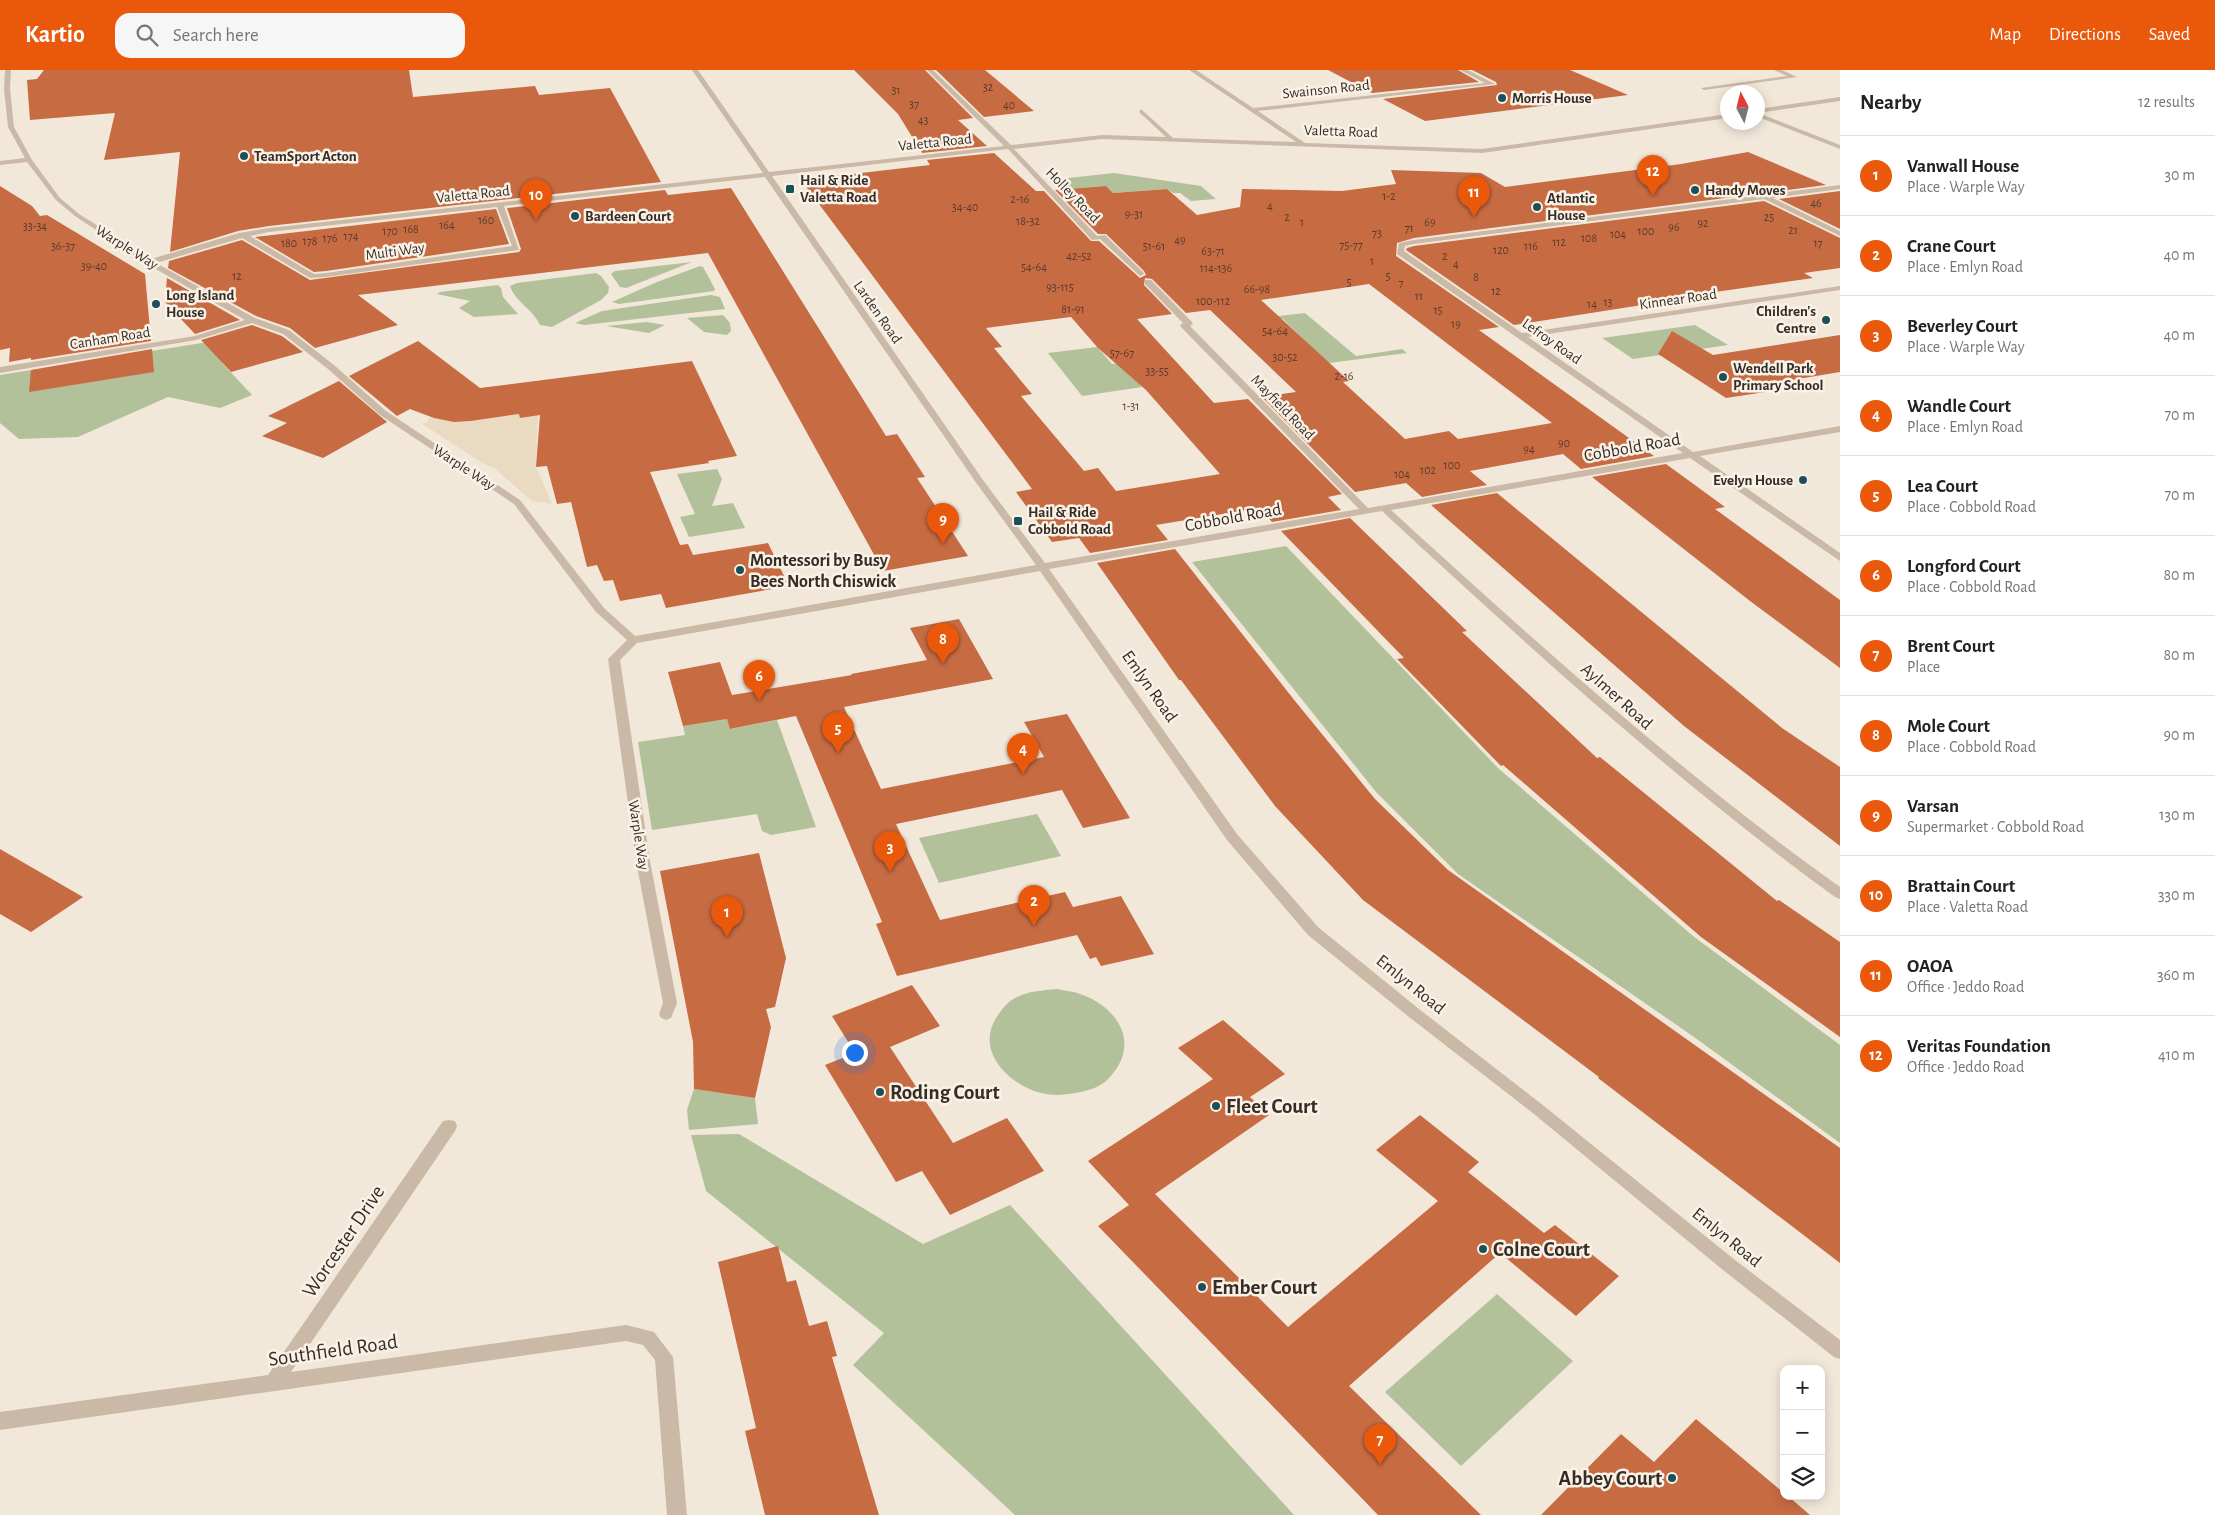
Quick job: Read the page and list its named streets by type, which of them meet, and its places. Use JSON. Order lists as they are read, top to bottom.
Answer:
{
  "streets": {
    "street": [
      "Swainson Road",
      "Valetta Road",
      "Holley Road",
      "Warple Way",
      "Multi Way",
      "Kinnear Road",
      "Larden Road",
      "Canham Road",
      "Lefroy Road",
      "Mayfield Road",
      "Cobbold Road",
      "Emlyn Road",
      "Aylmer Road",
      "Worcester Drive",
      "Southfield Road"
    ]
  },
  "crossings": [
    ["Valetta Road", "Holley Road"],
    ["Valetta Road", "Warple Way"],
    ["Valetta Road", "Multi Way"],
    ["Valetta Road", "Larden Road"],
    ["Warple Way", "Canham Road"],
    ["Warple Way", "Cobbold Road"],
    ["Kinnear Road", "Lefroy Road"],
    ["Larden Road", "Cobbold Road"],
    ["Larden Road", "Emlyn Road"],
    ["Lefroy Road", "Cobbold Road"],
    ["Mayfield Road", "Cobbold Road"],
    ["Cobbold Road", "Emlyn Road"],
    ["Cobbold Road", "Aylmer Road"],
    ["Worcester Drive", "Southfield Road"]
  ],
  "places": {
    "other": [
      "Morris House",
      "TeamSport Acton",
      "Handy Moves",
      "Atlantic House",
      "Bardeen Court",
      "Long Island House",
      "Children's Centre",
      "Wendell Park Primary School",
      "Evelyn House",
      "Montessori by Busy Bees North Chiswick",
      "Roding Court",
      "Fleet Court",
      "Colne Court",
      "Ember Court",
      "Abbey Court"
    ],
    "transit": ["Hail & Ride Valetta Road", "Hail & Ride Cobbold Road"]
  },
  "house_numbers": [
    "32",
    "31",
    "37",
    "40",
    "43",
    "1-2",
    "2-16",
    "46",
    "4",
    "34-40",
    "9-31",
    "2",
    "25",
    "160",
    "18-32",
    "1",
    "69",
    "92",
    "164",
    "33-34",
    "96",
    "71",
    "168",
    "21",
    "170",
    "100",
    "73",
    "104",
    "174",
    "176",
    "108",
    "49",
    "178",
    "112",
    "180",
    "17",
    "75-77",
    "36-37",
    "51-61",
    "116",
    "120",
    "63-71",
    "42-52",
    "2",
    "1",
    "4",
    "39-40",
    "54-64",
    "114-136",
    "12",
    "5",
    "8",
    "5",
    "7",
    "93-115",
    "66-98",
    "12",
    "11",
    "100-112",
    "13",
    "14",
    "81-91",
    "15",
    "19",
    "54-64",
    "57-67",
    "30-52",
    "33-55",
    "2-16",
    "1-31",
    "90",
    "94",
    "100",
    "102",
    "104"
  ],
  "north": "top",
  "page": {
    "header": "Kartio",
    "search": "Search here",
    "nav": ["Map", "Directions", "Saved"],
    "heading": ["Nearby", "12 results"],
    "list": [
      {
        "mark": "1",
        "name": "Vanwall House",
        "note": "Place · Warple Way",
        "value": "30 m"
      },
      {
        "mark": "2",
        "name": "Crane Court",
        "note": "Place · Emlyn Road",
        "value": "40 m"
      },
      {
        "mark": "3",
        "name": "Beverley Court",
        "note": "Place · Warple Way",
        "value": "40 m"
      },
      {
        "mark": "4",
        "name": "Wandle Court",
        "note": "Place · Emlyn Road",
        "value": "70 m"
      },
      {
        "mark": "5",
        "name": "Lea Court",
        "note": "Place · Cobbold Road",
        "value": "70 m"
      },
      {
        "mark": "6",
        "name": "Longford Court",
        "note": "Place · Cobbold Road",
        "value": "80 m"
      },
      {
        "mark": "7",
        "name": "Brent Court",
        "note": "Place",
        "value": "80 m"
      },
      {
        "mark": "8",
        "name": "Mole Court",
        "note": "Place · Cobbold Road",
        "value": "90 m"
      },
      {
        "mark": "9",
        "name": "Varsan",
        "note": "Supermarket · Cobbold Road",
        "value": "130 m"
      },
      {
        "mark": "10",
        "name": "Brattain Court",
        "note": "Place · Valetta Road",
        "value": "330 m"
      },
      {
        "mark": "11",
        "name": "OAOA",
        "note": "Office · Jeddo Road",
        "value": "360 m"
      },
      {
        "mark": "12",
        "name": "Veritas Foundation",
        "note": "Office · Jeddo Road",
        "value": "410 m"
      }
    ],
    "pins": [
      "12",
      "11",
      "10",
      "9",
      "8",
      "6",
      "5",
      "4",
      "3",
      "2",
      "1",
      "7"
    ],
    "map_buttons": ["+", "−"]
  }
}
